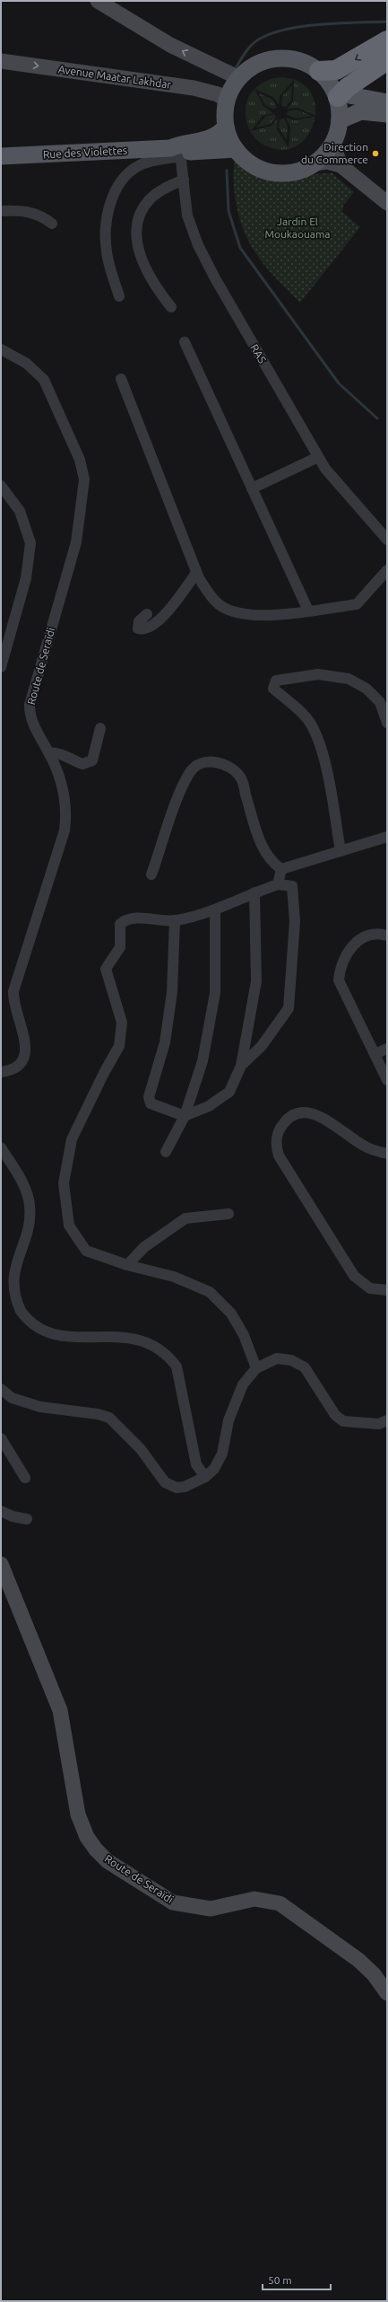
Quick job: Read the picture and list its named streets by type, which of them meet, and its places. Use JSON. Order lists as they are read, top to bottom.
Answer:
{
  "streets": {
    "main road": ["Avenue Maatar Lakhdar", "Rue des Violettes", "Route de Seraïdi"],
    "street": ["RAS"]
  },
  "crossings": [
    ["Rue des Violettes", "RAS"]
  ],
  "parks": ["Jardin El Moukaouama"],
  "places": ["Direction du Commerce"],
  "scale_bar": "50 m"
}
